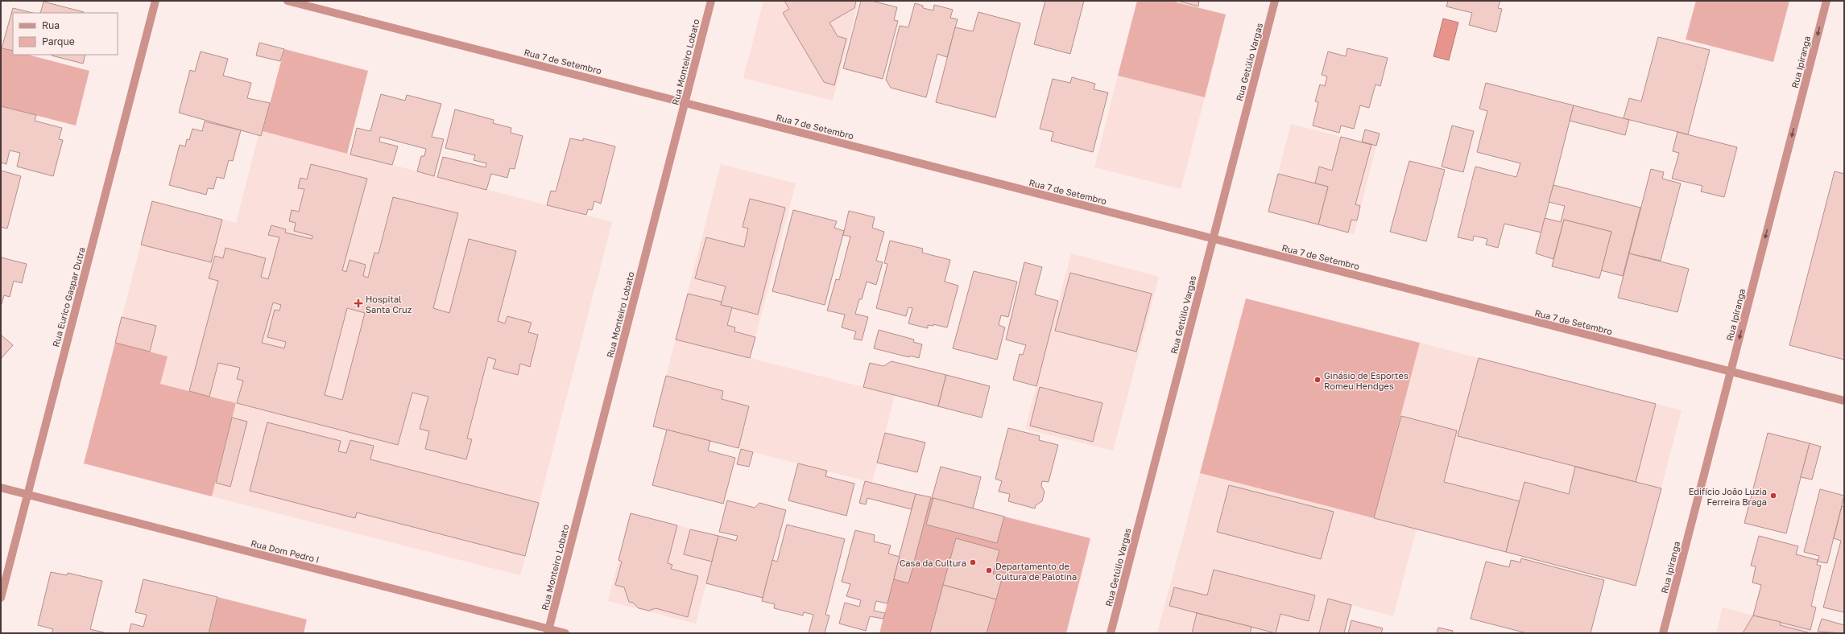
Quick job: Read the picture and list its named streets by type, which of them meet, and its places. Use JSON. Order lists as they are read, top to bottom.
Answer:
{
  "streets": {
    "street": [
      "Rua 7 de Setembro",
      "Rua Monteiro Lobato",
      "Rua Getúlio Vargas",
      "Rua Ipiranga",
      "Rua Eurico Gaspar Dutra",
      "Rua Dom Pedro I"
    ]
  },
  "crossings": [
    ["Rua 7 de Setembro", "Rua Monteiro Lobato"],
    ["Rua 7 de Setembro", "Rua Getúlio Vargas"],
    ["Rua 7 de Setembro", "Rua Ipiranga"],
    ["Rua Monteiro Lobato", "Rua Dom Pedro I"],
    ["Rua Eurico Gaspar Dutra", "Rua Dom Pedro I"]
  ],
  "one_way": ["Rua Ipiranga"],
  "places": {
    "health": ["Hospital Santa Cruz"],
    "other": [
      "Ginásio de Esportes Romeu Hendges",
      "Edifício João Luzia Ferreira Braga",
      "Casa da Cultura",
      "Departamento de Cultura de Palotina"
    ]
  },
  "legend": ["Rua", "Parque"]
}
